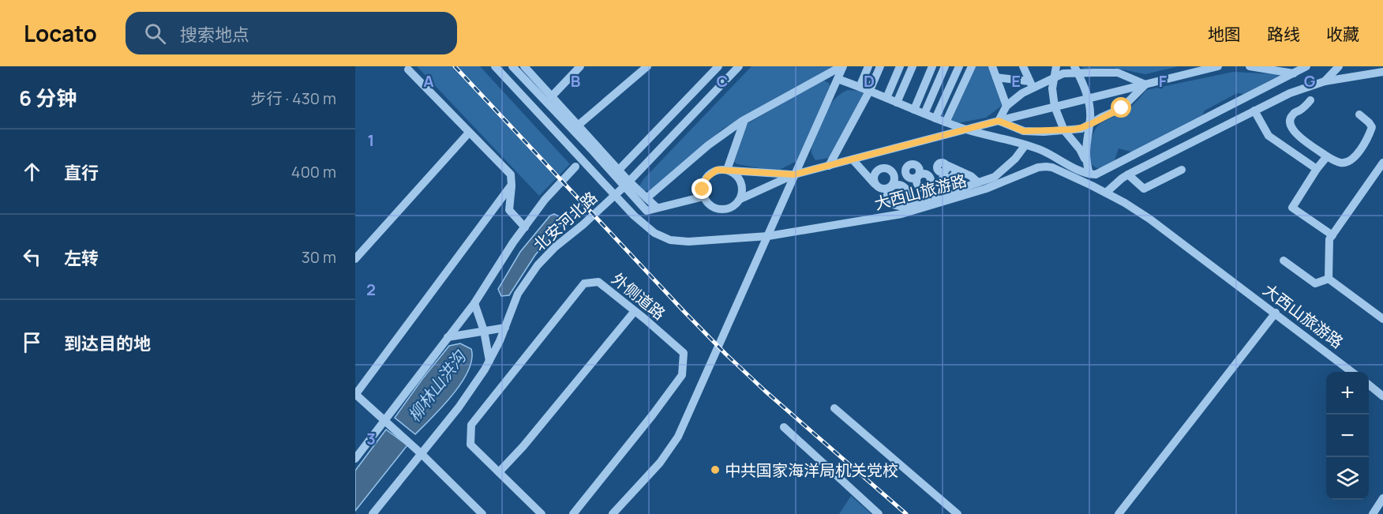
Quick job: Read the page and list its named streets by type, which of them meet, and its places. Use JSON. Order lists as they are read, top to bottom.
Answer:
{
  "streets": {
    "street": ["大西山旅游路", "北安河北路", "外侧道路"]
  },
  "crossings": [
    ["大西山旅游路", "北安河北路"]
  ],
  "water": ["柳林山洪沟"],
  "places": ["中共国家海洋局机关党校"],
  "page": {
    "header": "Locato",
    "search": "搜索地点",
    "nav": ["地图", "路线", "收藏"],
    "heading": ["6 分钟", "步行 · 430 m"],
    "list": [
      ["直行", "400 m"],
      ["左转", "30 m"],
      "到达目的地"
    ],
    "map_buttons": ["+", "−"]
  },
  "grid": {
    "columns": [
      "A",
      "B",
      "C",
      "D",
      "E",
      "F",
      "G"
    ],
    "rows": ["1", "2", "3"]
  }
}
